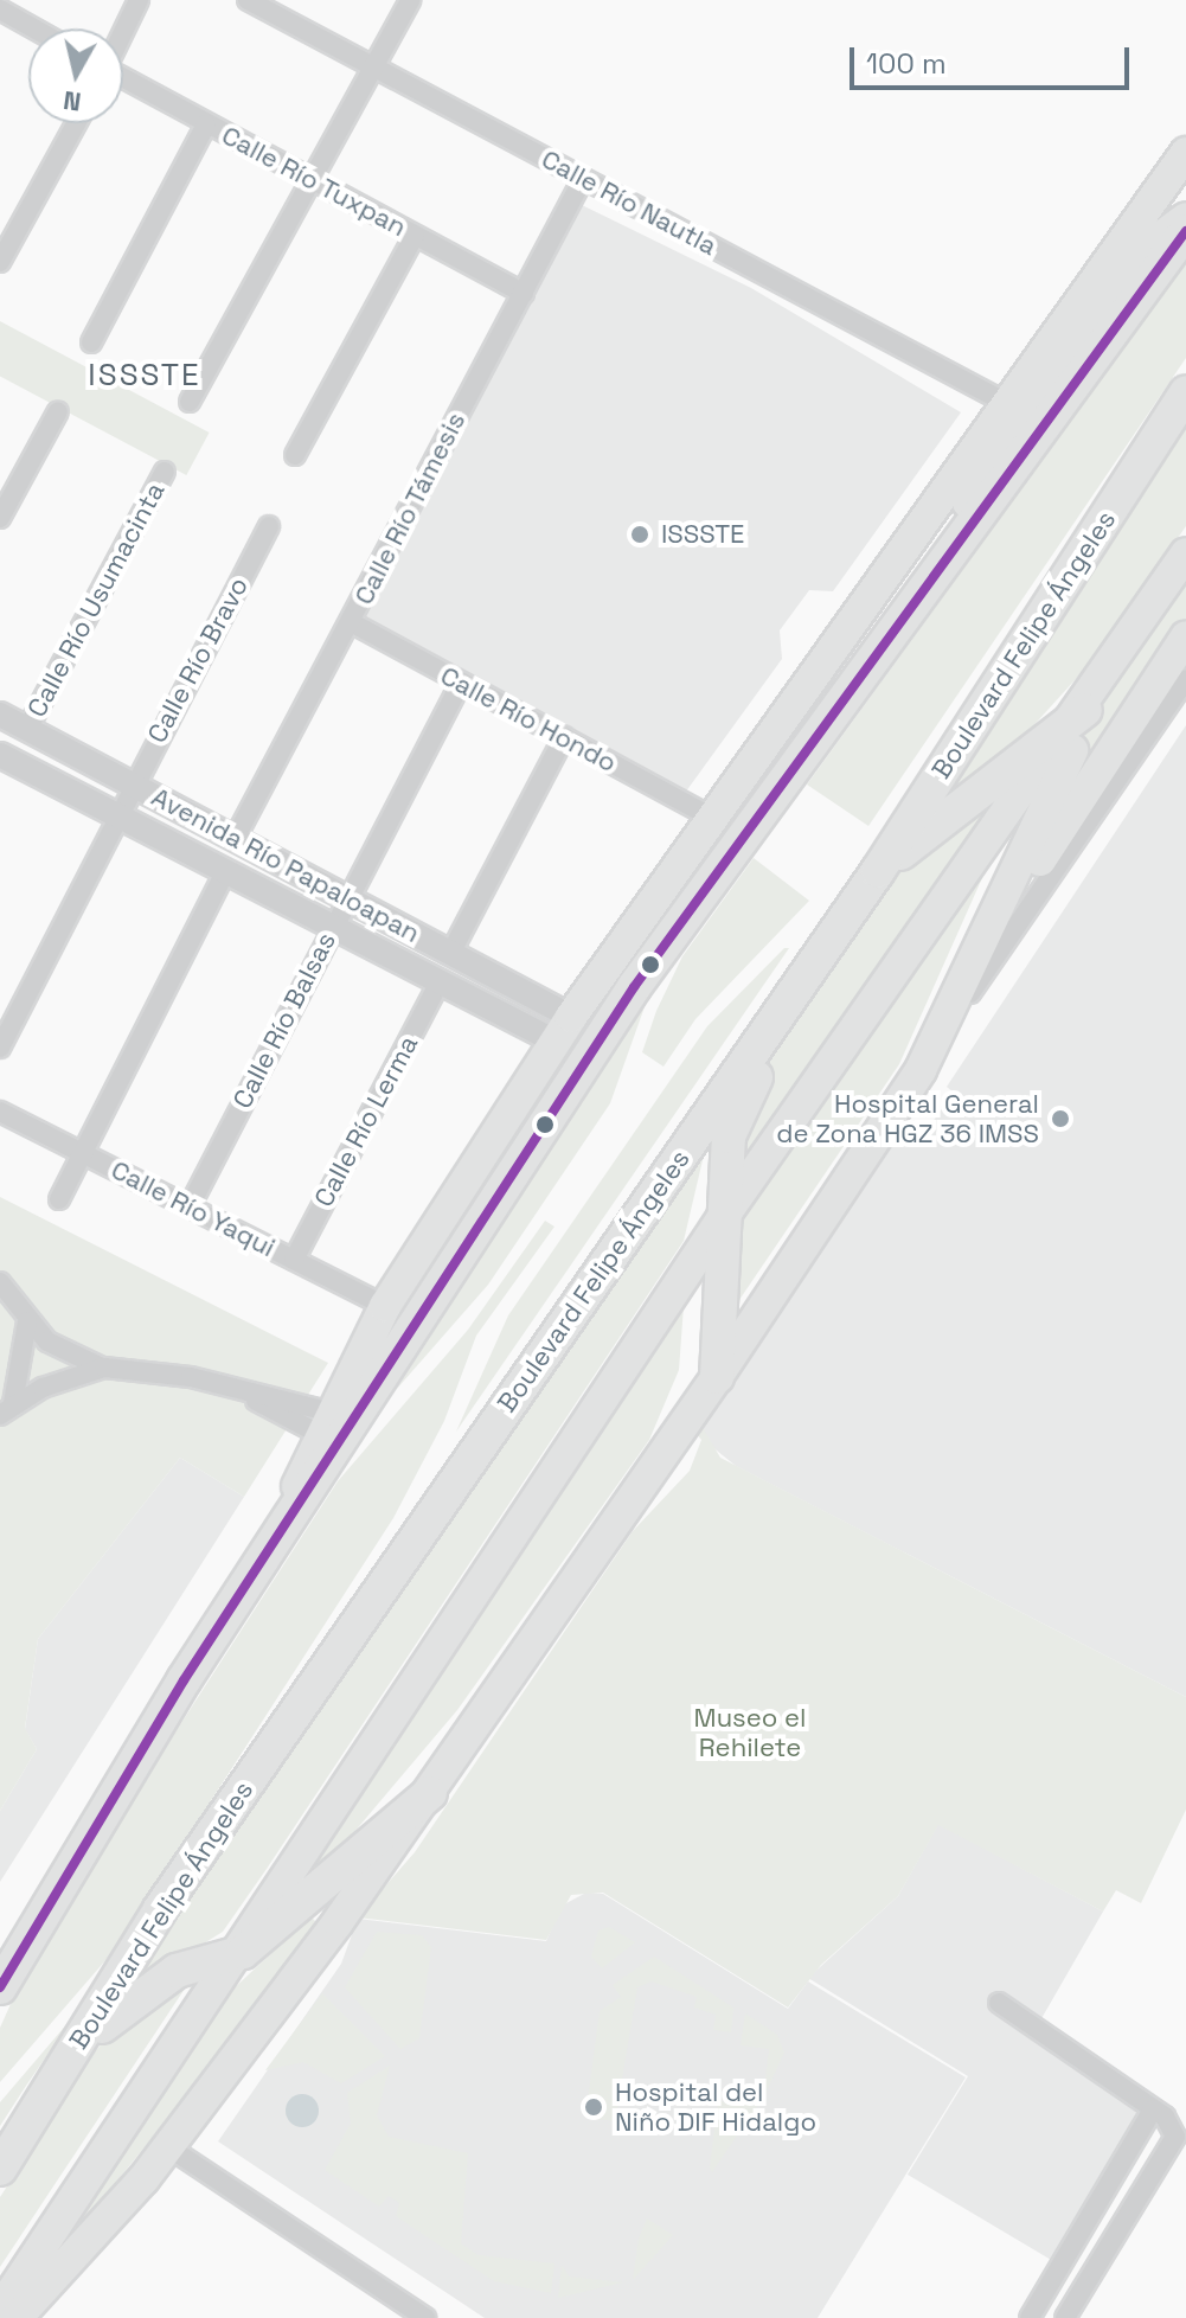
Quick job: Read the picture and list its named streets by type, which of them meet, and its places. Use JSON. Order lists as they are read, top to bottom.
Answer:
{
  "streets": {
    "highway": ["Boulevard Felipe Ángeles"],
    "street": [
      "Calle Río Tuxpan",
      "Calle Río Nautla",
      "Calle Río Támesis",
      "Calle Río Usumacinta",
      "Calle Río Bravo",
      "Calle Río Hondo",
      "Avenida Río Papaloapan",
      "Calle Río Balsas",
      "Calle Río Lerma",
      "Calle Río Yaqui"
    ]
  },
  "crossings": [
    ["Calle Río Tuxpan", "Calle Río Támesis"],
    ["Calle Río Nautla", "Calle Río Támesis"],
    ["Calle Río Támesis", "Calle Río Hondo"],
    ["Calle Río Támesis", "Avenida Río Papaloapan"],
    ["Calle Río Usumacinta", "Avenida Río Papaloapan"],
    ["Calle Río Bravo", "Avenida Río Papaloapan"],
    ["Calle Río Hondo", "Calle Río Balsas"],
    ["Avenida Río Papaloapan", "Calle Río Balsas"],
    ["Avenida Río Papaloapan", "Calle Río Lerma"],
    ["Calle Río Balsas", "Calle Río Yaqui"],
    ["Calle Río Lerma", "Calle Río Yaqui"]
  ],
  "districts": ["ISSSTE"],
  "parks": ["Museo el Rehilete"],
  "places": ["ISSSTE", "Hospital General de Zona HGZ 36 IMSS", "Hospital del Niño DIF Hidalgo"],
  "scale_bar": "100 m",
  "north": "bottom"
}
